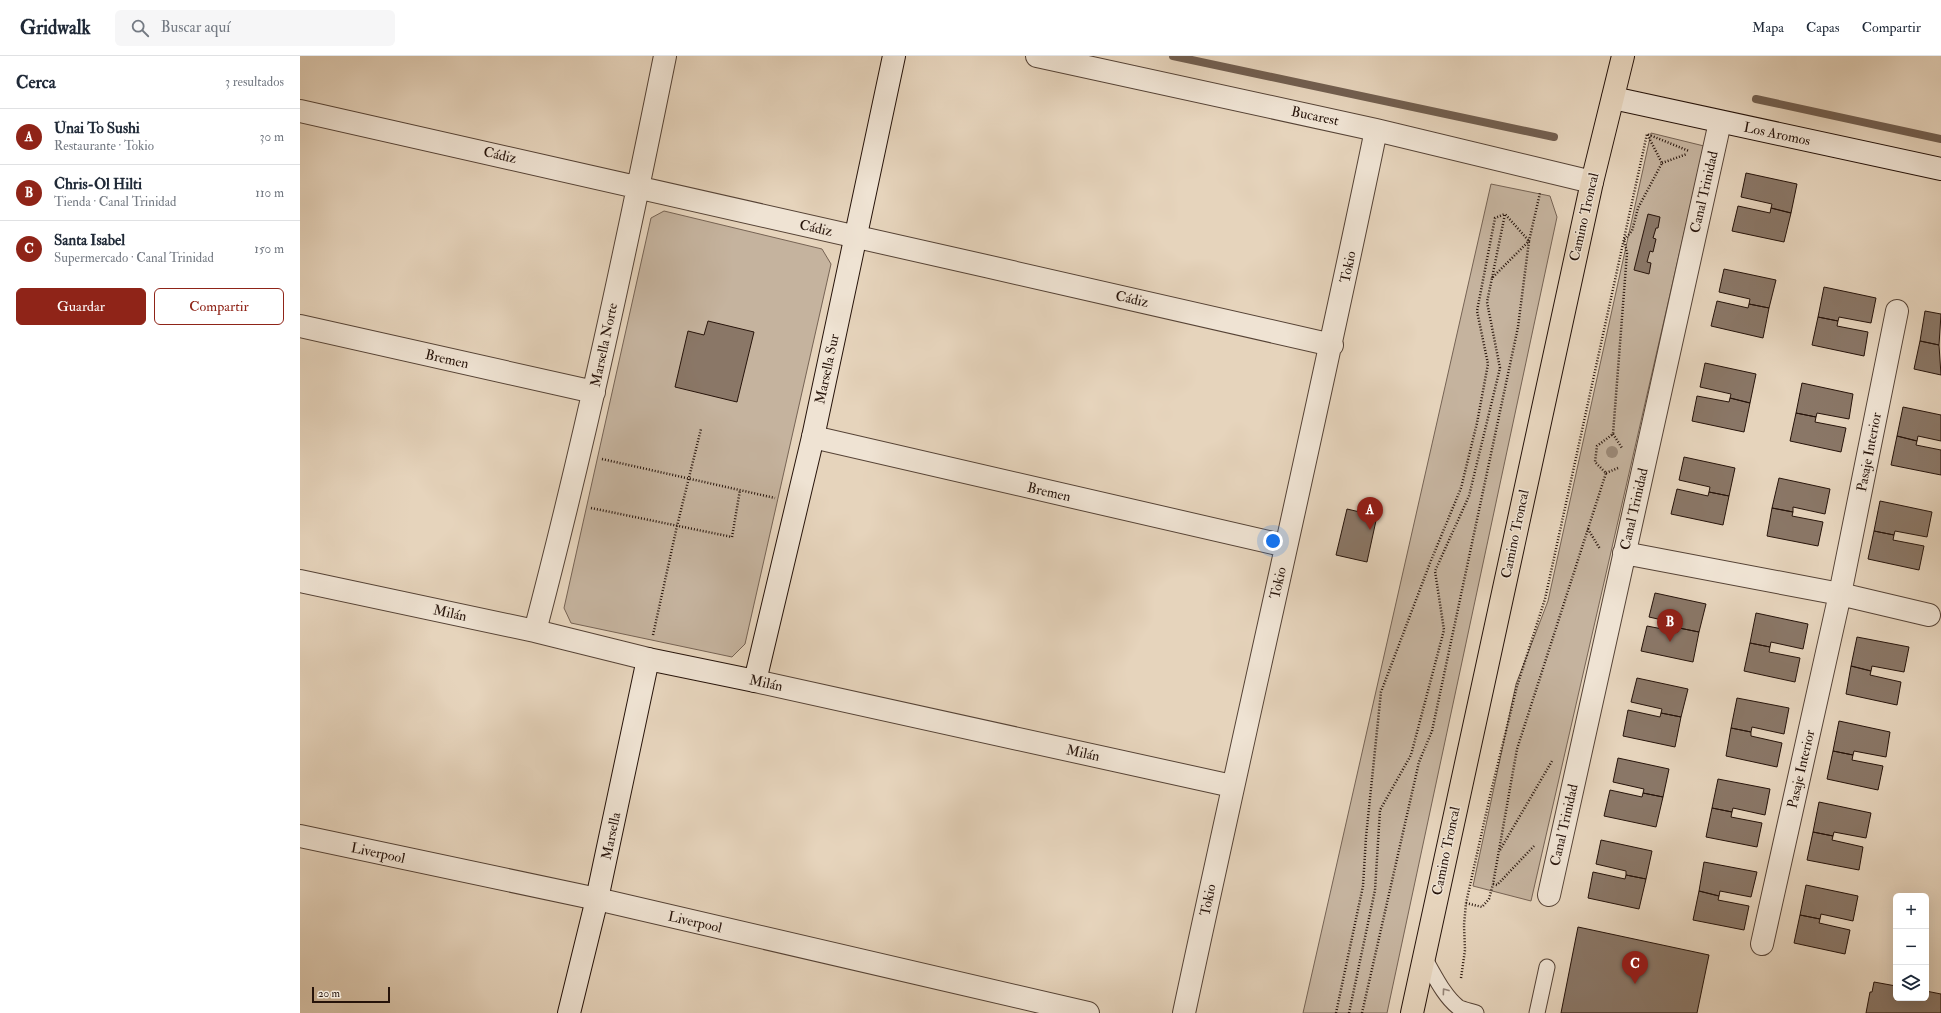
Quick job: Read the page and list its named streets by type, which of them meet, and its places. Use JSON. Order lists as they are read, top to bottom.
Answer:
{
  "streets": {
    "main road": ["Camino Troncal"],
    "street": [
      "Bucarest",
      "Los Aromos",
      "Cádiz",
      "Canal Trinidad",
      "Tokio",
      "Marsella Norte",
      "Bremen",
      "Marsella Sur",
      "Pasaje Interior",
      "Milán",
      "Marsella",
      "Liverpool"
    ]
  },
  "crossings": [
    ["Bucarest", "Camino Troncal"],
    ["Bucarest", "Tokio"],
    ["Los Aromos", "Canal Trinidad"],
    ["Los Aromos", "Camino Troncal"],
    ["Cádiz", "Tokio"],
    ["Cádiz", "Marsella Norte"],
    ["Cádiz", "Marsella Sur"],
    ["Tokio", "Bremen"],
    ["Tokio", "Milán"],
    ["Marsella Norte", "Bremen"],
    ["Marsella Norte", "Milán"],
    ["Bremen", "Marsella Sur"],
    ["Marsella Sur", "Milán"],
    ["Milán", "Marsella"],
    ["Marsella", "Liverpool"]
  ],
  "scale_bar": "20 m",
  "page": {
    "header": "Gridwalk",
    "search": "Buscar aquí",
    "nav": ["Mapa", "Capas", "Compartir"],
    "heading": ["Cerca", "3 resultados"],
    "list": [
      {
        "mark": "A",
        "name": "Unai To Sushi",
        "note": "Restaurante · Tokio",
        "value": "30 m"
      },
      {
        "mark": "B",
        "name": "Chris-Ol Hilti",
        "note": "Tienda · Canal Trinidad",
        "value": "110 m"
      },
      {
        "mark": "C",
        "name": "Santa Isabel",
        "note": "Supermercado · Canal Trinidad",
        "value": "150 m"
      }
    ],
    "buttons": ["Guardar", "Compartir"],
    "pins": ["A", "B", "C"],
    "map_buttons": ["+", "−"],
    "scale": "20 m"
  }
}
